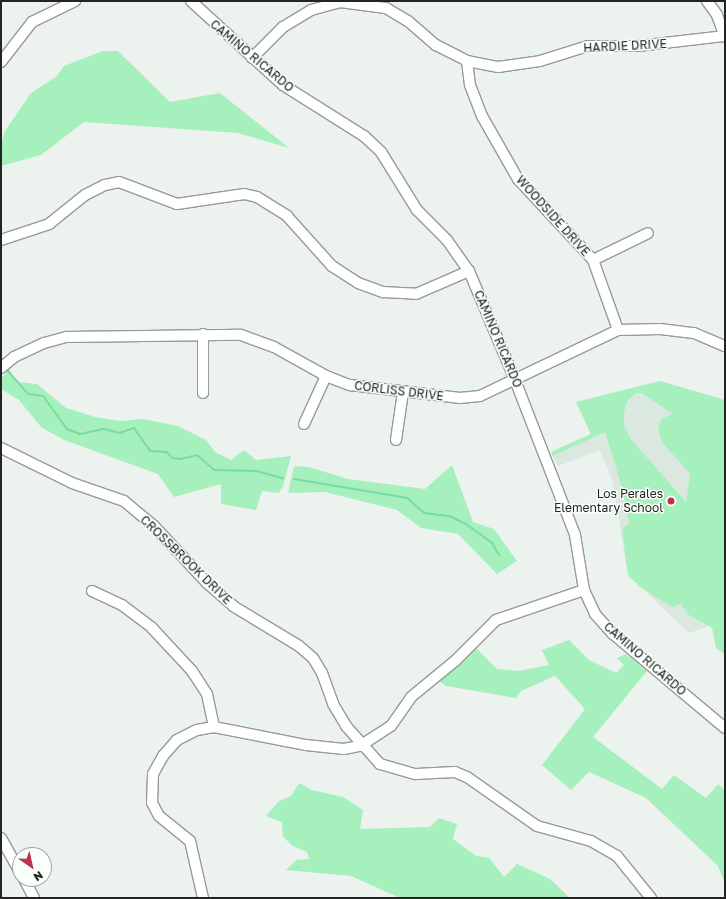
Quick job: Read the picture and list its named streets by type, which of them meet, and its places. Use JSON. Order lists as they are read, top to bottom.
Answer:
{
  "streets": {
    "street": [
      "HARDIE DRIVE",
      "CAMINO RICARDO",
      "WOODSIDE DRIVE",
      "CORLISS DRIVE",
      "CROSSBROOK DRIVE"
    ]
  },
  "crossings": [
    ["HARDIE DRIVE", "CAMINO RICARDO"],
    ["HARDIE DRIVE", "WOODSIDE DRIVE"],
    ["CAMINO RICARDO", "CORLISS DRIVE"],
    ["WOODSIDE DRIVE", "CORLISS DRIVE"]
  ],
  "places": ["Los Perales Elementary School"],
  "north": "bottom right"
}
